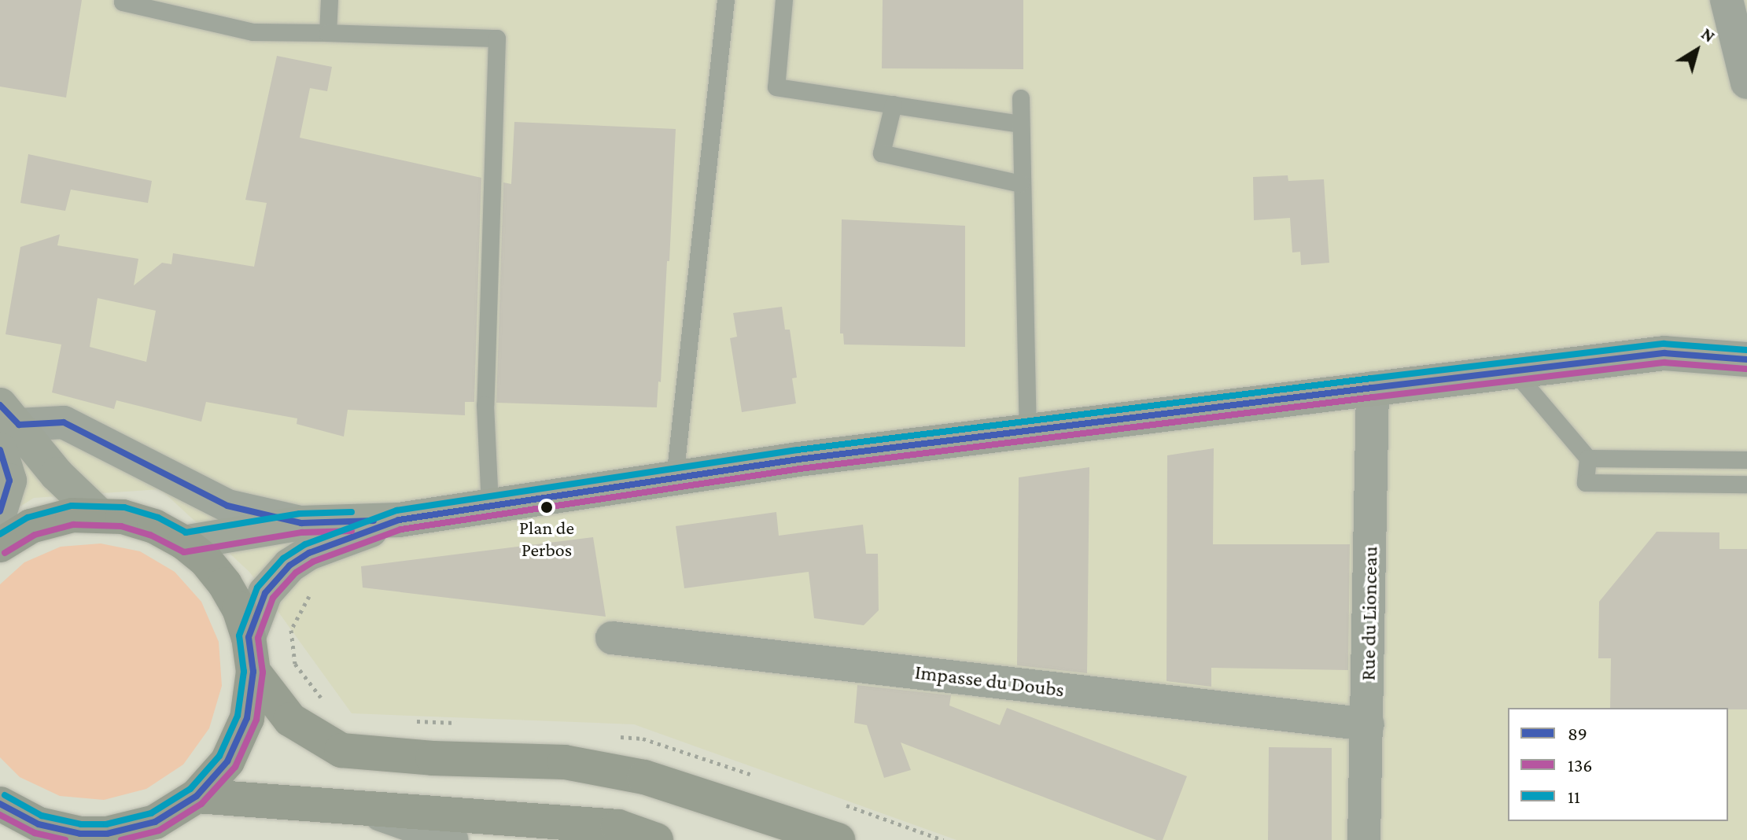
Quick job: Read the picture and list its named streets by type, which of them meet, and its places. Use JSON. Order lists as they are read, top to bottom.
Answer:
{
  "streets": {
    "street": ["Rue du Lionceau", "Impasse du Doubs"]
  },
  "crossings": [
    ["Rue du Lionceau", "Impasse du Doubs"]
  ],
  "places": ["Plan de Perbos"],
  "lines": ["transit line 11", "transit line 89", "transit line 136"],
  "legend": ["89", "136", "11"],
  "north": "top right"
}
